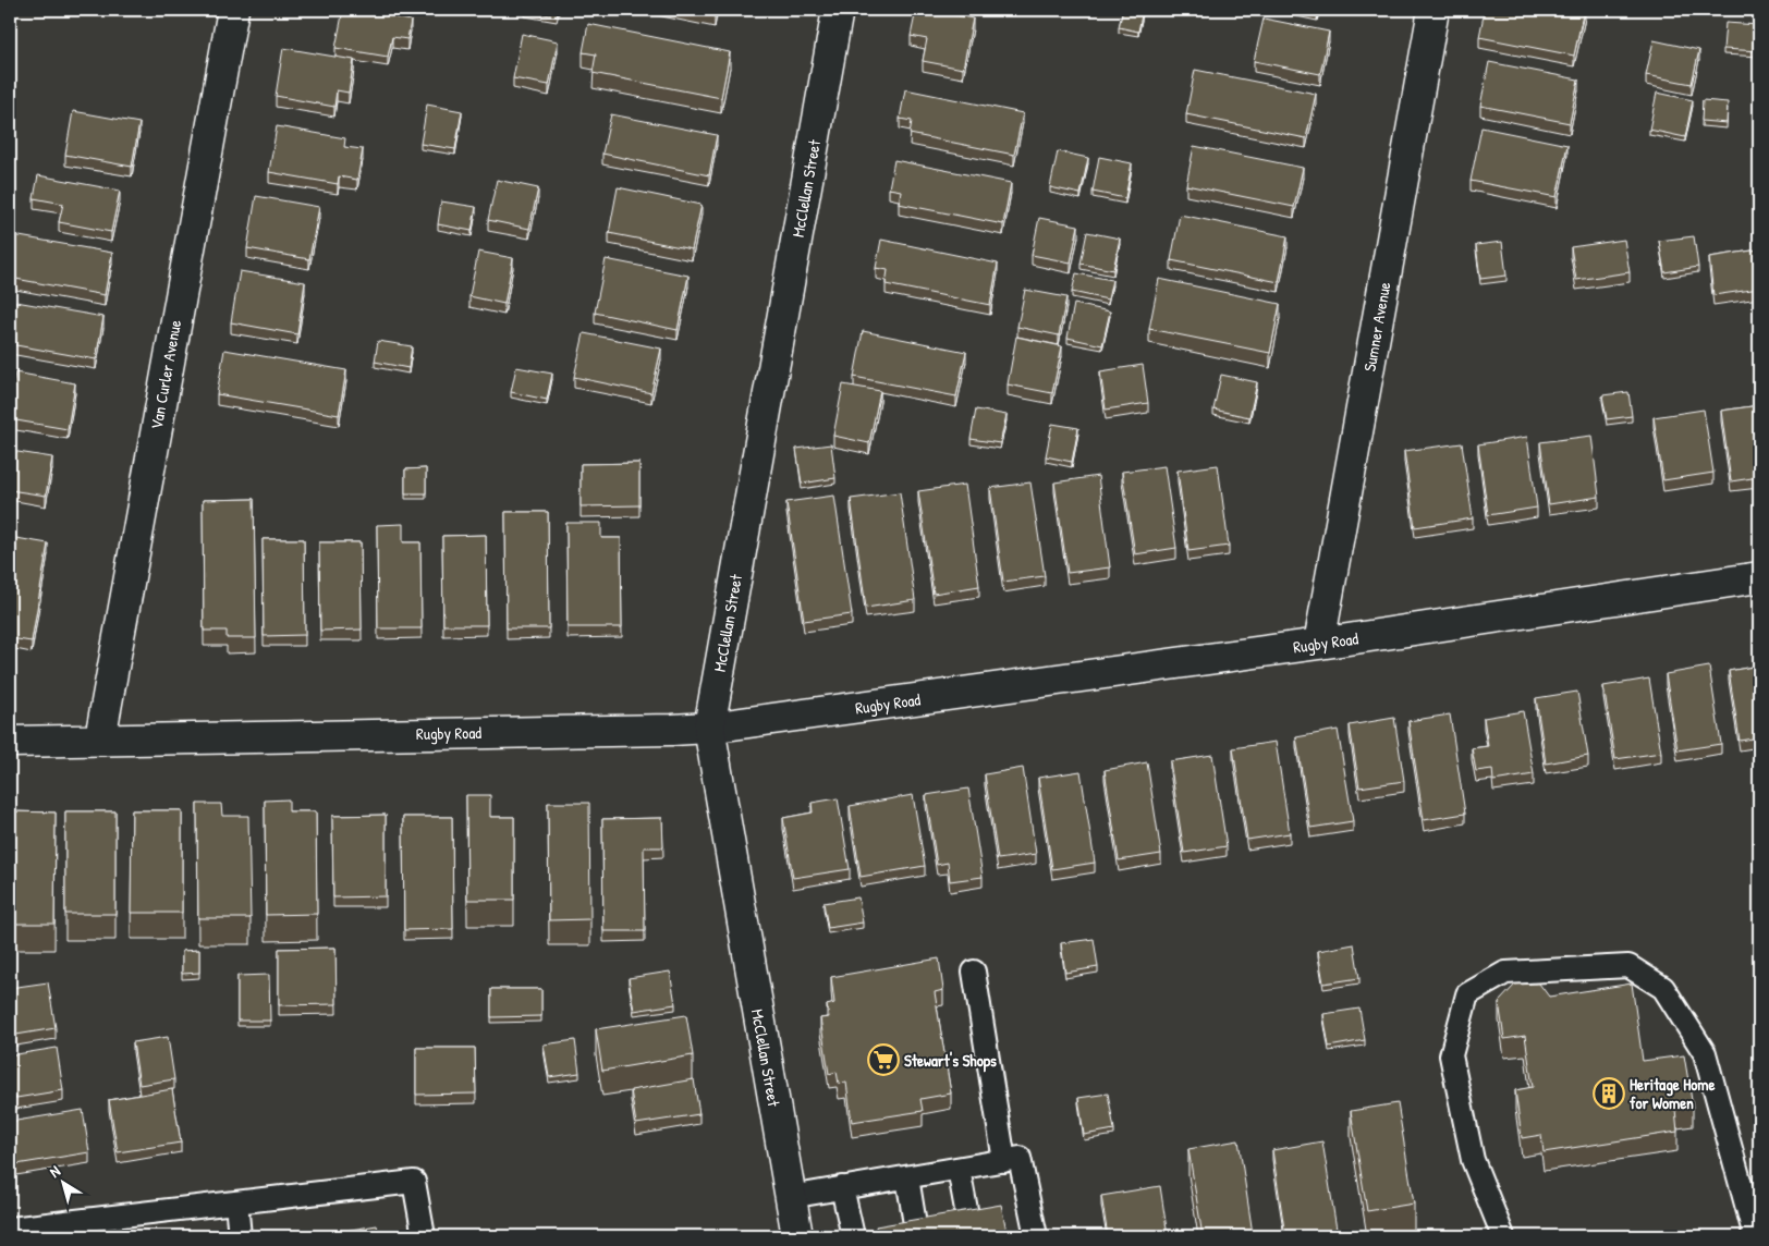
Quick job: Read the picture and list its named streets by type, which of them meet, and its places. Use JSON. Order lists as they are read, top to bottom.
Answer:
{
  "streets": {
    "street": [
      "McClellan Street",
      "Sumner Avenue",
      "Van Curler Avenue",
      "Rugby Road"
    ]
  },
  "crossings": [
    ["McClellan Street", "Rugby Road"],
    ["Sumner Avenue", "Rugby Road"],
    ["Van Curler Avenue", "Rugby Road"]
  ],
  "places": {
    "supermarket": ["Stewart's Shops"],
    "building": ["Heritage Home for Women"]
  },
  "north": "top left"
}
